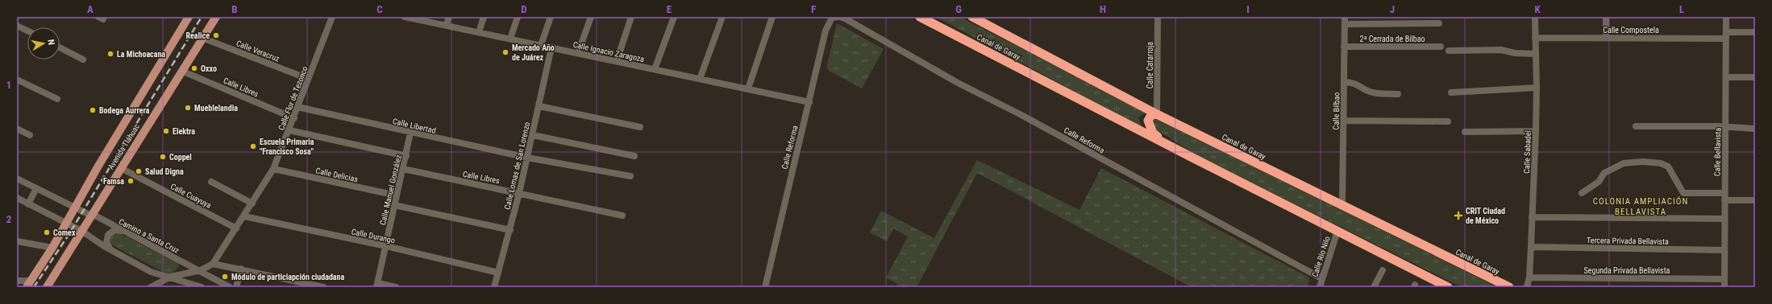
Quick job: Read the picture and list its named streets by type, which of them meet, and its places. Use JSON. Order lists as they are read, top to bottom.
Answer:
{
  "streets": {
    "highway": ["Canal de Garay"],
    "main road": ["Avenida Tláhuac"],
    "street": [
      "Calle Compostela",
      "2ª Cerrada de Bilbao",
      "Calle Veracruz",
      "Calle Ignacio Zaragoza",
      "Calle Catarroja",
      "Calle Libres",
      "Calle Flor de Tezonco",
      "Calle Bilbao",
      "Calle Libertad",
      "Calle Reforma",
      "Calle Sabadel",
      "Calle Bellavista",
      "Calle Lomas de San Lorenzo",
      "Calle Delicias",
      "Calle Manuel González",
      "Calle Cuayuya",
      "Camino a Santa Cruz",
      "Calle Durango",
      "Tercera Privada Bellavista",
      "Calle Río Nilo",
      "Segunda Privada Bellavista"
    ]
  },
  "crossings": [
    ["Calle Compostela", "Calle Sabadel"],
    ["Calle Compostela", "Calle Bellavista"],
    ["2ª Cerrada de Bilbao", "Calle Bilbao"],
    ["Canal de Garay", "Calle Catarroja"],
    ["Canal de Garay", "Calle Bilbao"],
    ["Canal de Garay", "Calle Río Nilo"],
    ["Calle Veracruz", "Calle Flor de Tezonco"],
    ["Calle Veracruz", "Avenida Tláhuac"],
    ["Calle Ignacio Zaragoza", "Calle Reforma"],
    ["Calle Ignacio Zaragoza", "Calle Lomas de San Lorenzo"],
    ["Calle Libres", "Calle Flor de Tezonco"],
    ["Calle Libres", "Avenida Tláhuac"],
    ["Calle Libres", "Calle Lomas de San Lorenzo"],
    ["Calle Libres", "Calle Manuel González"],
    ["Calle Flor de Tezonco", "Calle Libertad"],
    ["Calle Flor de Tezonco", "Calle Delicias"],
    ["Calle Flor de Tezonco", "Calle Cuayuya"],
    ["Calle Flor de Tezonco", "Calle Durango"],
    ["Calle Libertad", "Calle Lomas de San Lorenzo"],
    ["Calle Libertad", "Calle Manuel González"],
    ["Calle Reforma", "Calle Río Nilo"],
    ["Avenida Tláhuac", "Calle Cuayuya"],
    ["Avenida Tláhuac", "Camino a Santa Cruz"],
    ["Calle Sabadel", "Tercera Privada Bellavista"],
    ["Calle Sabadel", "Segunda Privada Bellavista"],
    ["Calle Bellavista", "Tercera Privada Bellavista"],
    ["Calle Bellavista", "Segunda Privada Bellavista"],
    ["Calle Lomas de San Lorenzo", "Calle Durango"],
    ["Calle Delicias", "Calle Manuel González"],
    ["Calle Manuel González", "Calle Durango"]
  ],
  "districts": ["COLONIA AMPLIACIÓN BELLAVISTA"],
  "places": {
    "other": [
      "Realice",
      "Mercado Año de Juárez",
      "La Michoacana",
      "Oxxo",
      "Mueblelandia",
      "Bodega Aurrera",
      "Elektra",
      "Escuela Primaria \"Francisco Sosa\"",
      "Coppel",
      "Salud Digna",
      "Famsa",
      "Comex",
      "Módulo de particiapción ciudadana"
    ],
    "health": ["CRIT Ciudad de México"]
  },
  "north": "right",
  "grid": {
    "columns": [
      "A",
      "B",
      "C",
      "D",
      "E",
      "F",
      "G",
      "H",
      "I",
      "J",
      "K",
      "L"
    ],
    "rows": ["1", "2"]
  }
}
